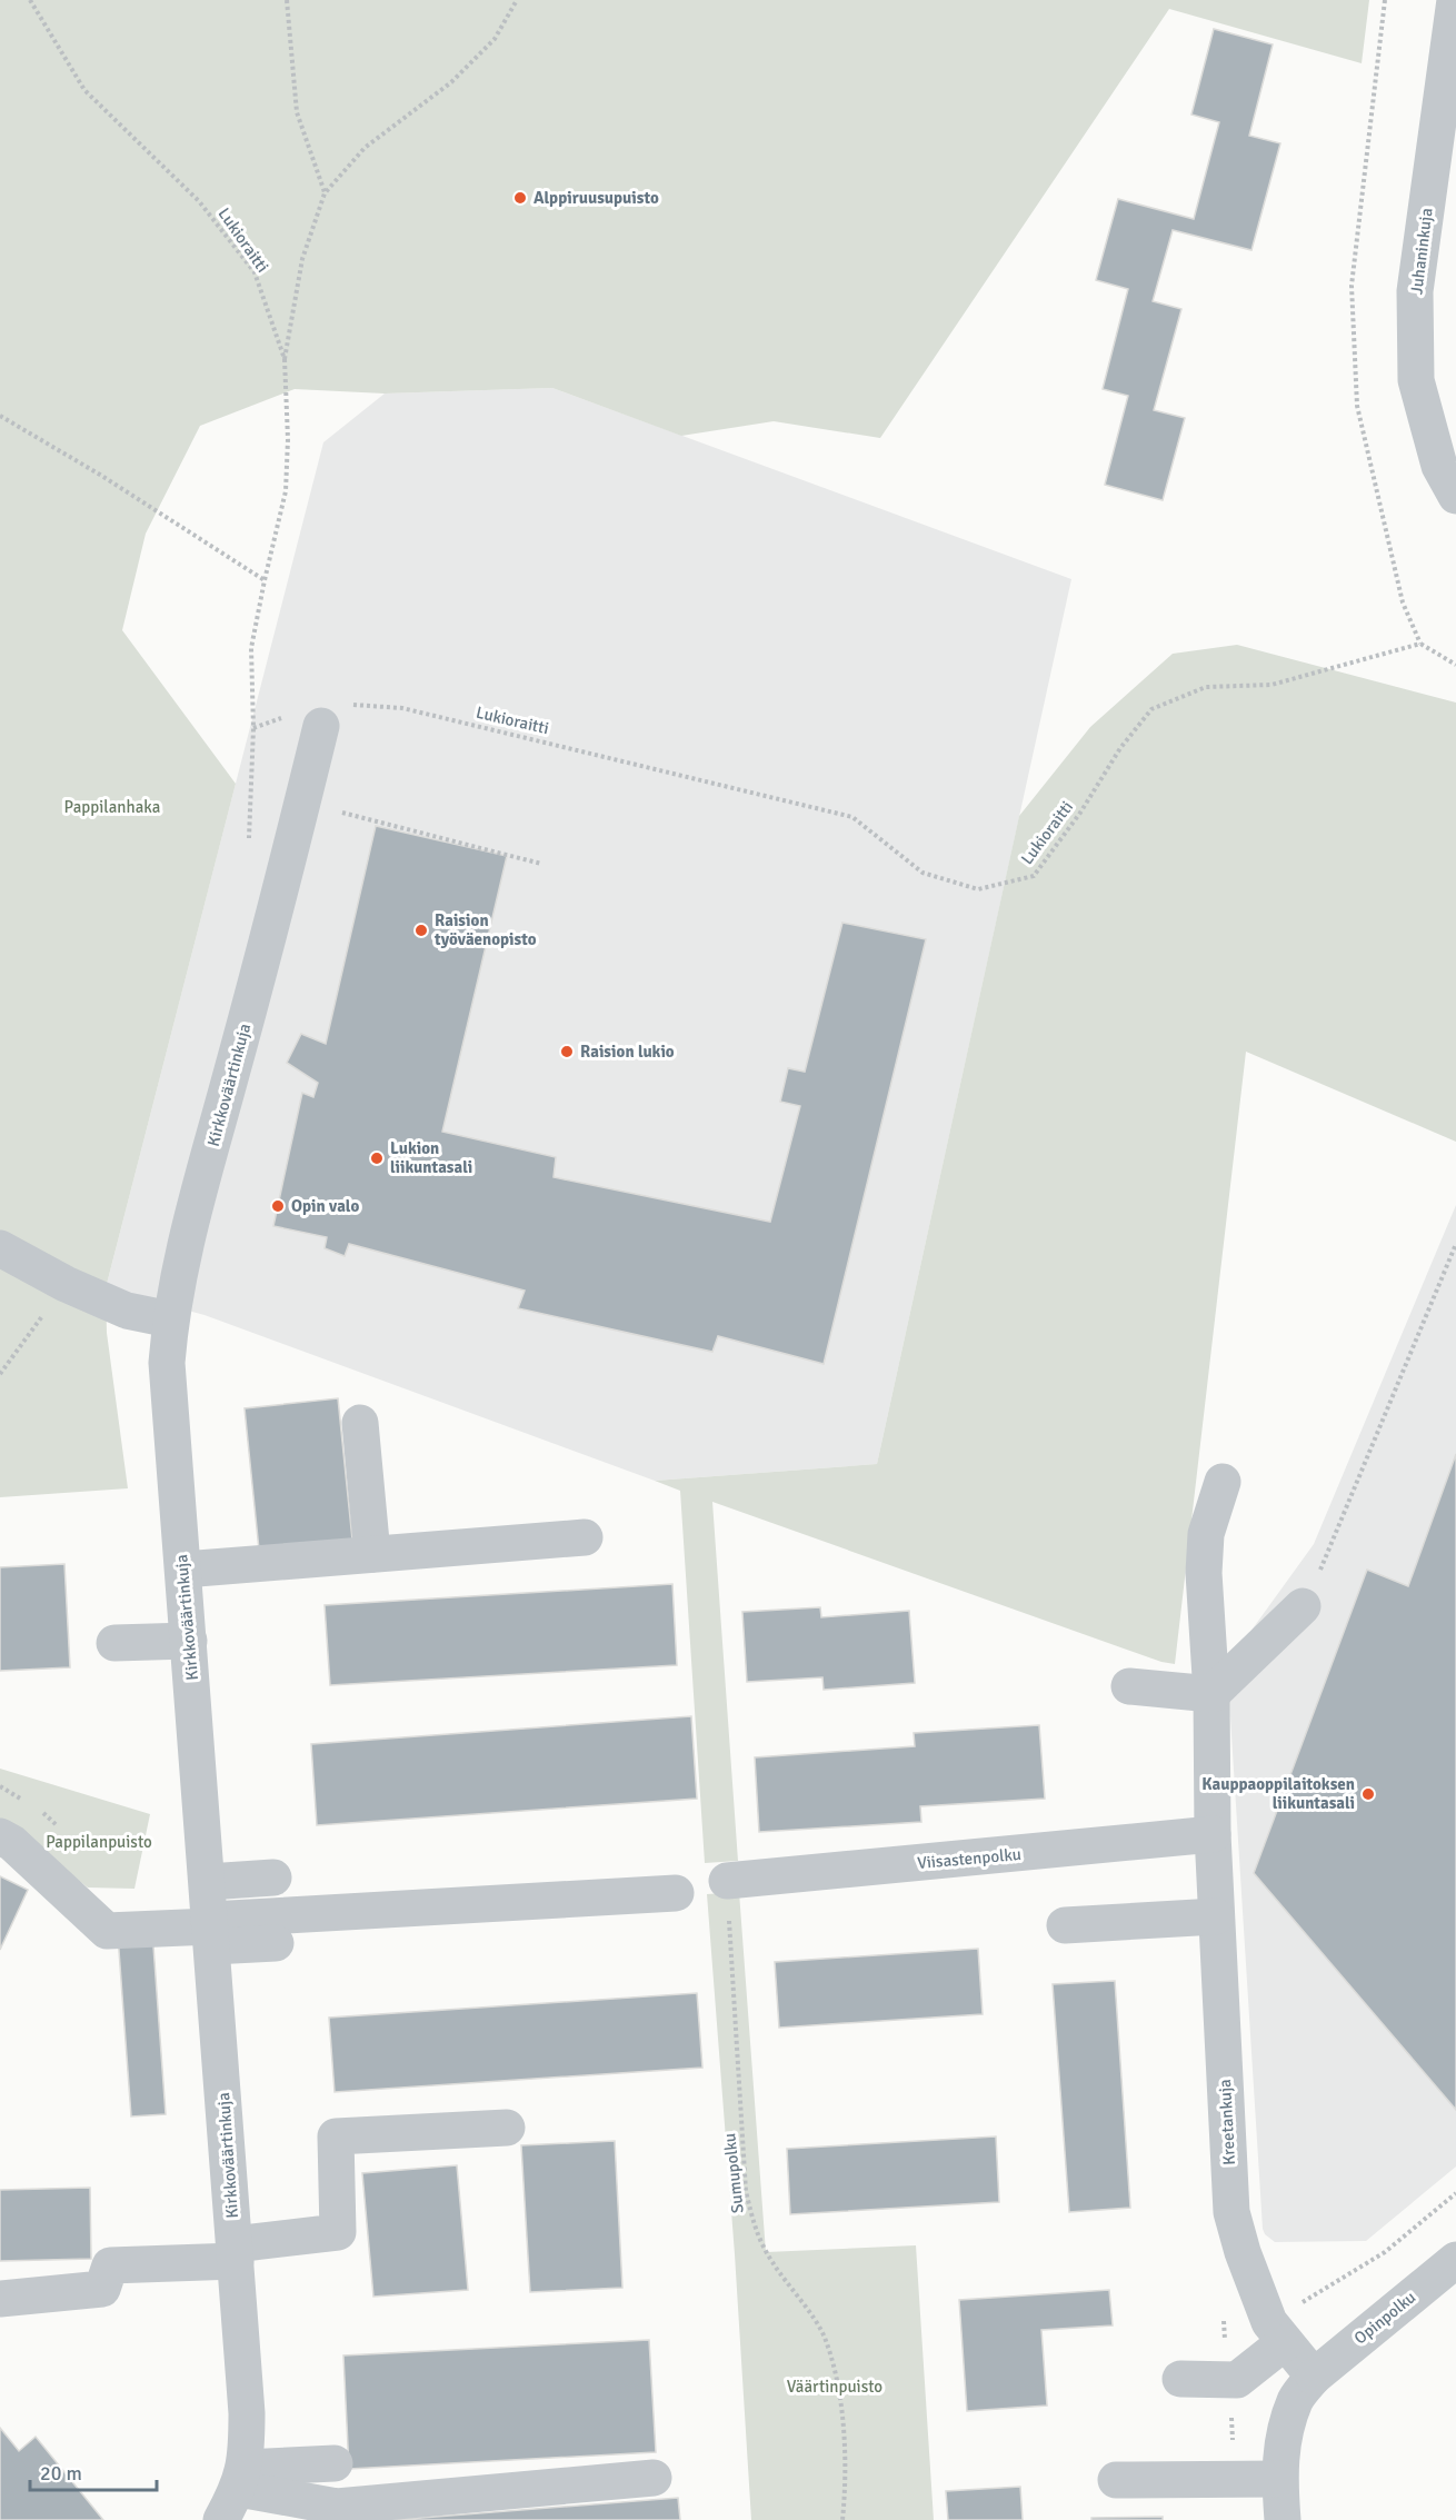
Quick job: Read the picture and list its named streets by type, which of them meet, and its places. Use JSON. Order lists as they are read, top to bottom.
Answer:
{
  "streets": {
    "street": [
      "Juhaninkuja",
      "Kirkkoväärtinkuja",
      "Viisastenpolku",
      "Kreetankuja",
      "Opinpolku"
    ],
    "path": ["Lukioraitti", "Sumupolku"]
  },
  "crossings": [
    ["Lukioraitti", "Kirkkoväärtinkuja"],
    ["Viisastenpolku", "Kreetankuja"],
    ["Viisastenpolku", "Sumupolku"],
    ["Kreetankuja", "Opinpolku"]
  ],
  "parks": ["Pappilanhaka", "Pappilanpuisto", "Väärtinpuisto"],
  "places": [
    "Alppiruusupuisto",
    "Raision työväenopisto",
    "Raision lukio",
    "Lukion liikuntasali",
    "Opin valo",
    "Kauppaoppilaitoksen liikuntasali"
  ],
  "scale_bar": "20 m"
}
